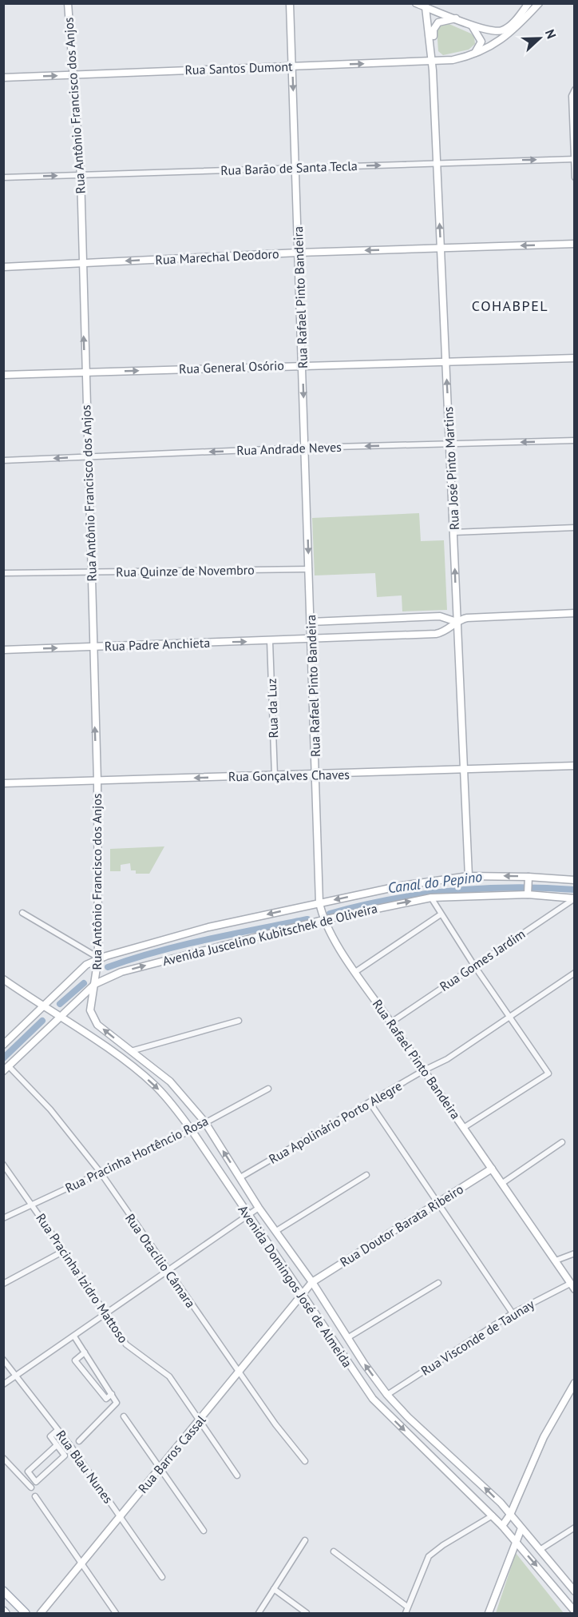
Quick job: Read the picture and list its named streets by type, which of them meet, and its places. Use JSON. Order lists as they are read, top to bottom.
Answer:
{
  "streets": {
    "street": [
      "Rua Santos Dumont",
      "Rua Antônio Francisco dos Anjos",
      "Rua Barão de Santa Tecla",
      "Rua Marechal Deodoro",
      "Rua Rafael Pinto Bandeira",
      "Rua General Osório",
      "Rua Andrade Neves",
      "Rua José Pinto Martins",
      "Rua Quinze de Novembro",
      "Rua Padre Anchieta",
      "Rua da Luz",
      "Rua Gonçalves Chaves",
      "Avenida Juscelino Kubitschek de Oliveira",
      "Rua Gomes Jardim",
      "Rua Apolinário Porto Alegre",
      "Rua Pracinha Hortêncio Rosa",
      "Rua Doutor Barata Ribeiro",
      "Rua Otacílio Câmara",
      "Rua Pracinha Izidro Mattoso",
      "Avenida Domingos José de Almeida",
      "Rua Visconde de Taunay",
      "Rua Barros Cassal",
      "Rua Blau Nunes"
    ]
  },
  "crossings": [
    ["Rua Santos Dumont", "Rua Antônio Francisco dos Anjos"],
    ["Rua Santos Dumont", "Rua Rafael Pinto Bandeira"],
    ["Rua Santos Dumont", "Rua José Pinto Martins"],
    ["Rua Antônio Francisco dos Anjos", "Rua Barão de Santa Tecla"],
    ["Rua Antônio Francisco dos Anjos", "Rua Marechal Deodoro"],
    ["Rua Antônio Francisco dos Anjos", "Rua General Osório"],
    ["Rua Antônio Francisco dos Anjos", "Rua Andrade Neves"],
    ["Rua Antônio Francisco dos Anjos", "Rua Quinze de Novembro"],
    ["Rua Antônio Francisco dos Anjos", "Rua Padre Anchieta"],
    ["Rua Antônio Francisco dos Anjos", "Rua Gonçalves Chaves"],
    ["Rua Antônio Francisco dos Anjos", "Avenida Juscelino Kubitschek de Oliveira"],
    ["Rua Antônio Francisco dos Anjos", "Avenida Domingos José de Almeida"],
    ["Rua Barão de Santa Tecla", "Rua Rafael Pinto Bandeira"],
    ["Rua Barão de Santa Tecla", "Rua José Pinto Martins"],
    ["Rua Marechal Deodoro", "Rua Rafael Pinto Bandeira"],
    ["Rua Marechal Deodoro", "Rua José Pinto Martins"],
    ["Rua Rafael Pinto Bandeira", "Rua General Osório"],
    ["Rua Rafael Pinto Bandeira", "Rua Andrade Neves"],
    ["Rua Rafael Pinto Bandeira", "Rua Quinze de Novembro"],
    ["Rua Rafael Pinto Bandeira", "Rua Padre Anchieta"],
    ["Rua Rafael Pinto Bandeira", "Rua Gonçalves Chaves"],
    ["Rua Rafael Pinto Bandeira", "Avenida Juscelino Kubitschek de Oliveira"],
    ["Rua Rafael Pinto Bandeira", "Rua Gomes Jardim"],
    ["Rua Rafael Pinto Bandeira", "Rua Apolinário Porto Alegre"],
    ["Rua Rafael Pinto Bandeira", "Rua Doutor Barata Ribeiro"],
    ["Rua Rafael Pinto Bandeira", "Rua Visconde de Taunay"],
    ["Rua General Osório", "Rua José Pinto Martins"],
    ["Rua Andrade Neves", "Rua José Pinto Martins"],
    ["Rua José Pinto Martins", "Rua Gonçalves Chaves"],
    ["Rua José Pinto Martins", "Avenida Juscelino Kubitschek de Oliveira"],
    ["Rua Padre Anchieta", "Rua da Luz"],
    ["Rua da Luz", "Rua Gonçalves Chaves"],
    ["Avenida Juscelino Kubitschek de Oliveira", "Rua Gomes Jardim"],
    ["Avenida Juscelino Kubitschek de Oliveira", "Rua Otacílio Câmara"],
    ["Avenida Juscelino Kubitschek de Oliveira", "Avenida Domingos José de Almeida"],
    ["Rua Apolinário Porto Alegre", "Avenida Domingos José de Almeida"],
    ["Rua Pracinha Hortêncio Rosa", "Rua Otacílio Câmara"],
    ["Rua Pracinha Hortêncio Rosa", "Rua Pracinha Izidro Mattoso"],
    ["Rua Pracinha Hortêncio Rosa", "Avenida Domingos José de Almeida"],
    ["Rua Doutor Barata Ribeiro", "Avenida Domingos José de Almeida"],
    ["Rua Doutor Barata Ribeiro", "Rua Barros Cassal"],
    ["Rua Otacílio Câmara", "Rua Barros Cassal"],
    ["Rua Pracinha Izidro Mattoso", "Rua Barros Cassal"],
    ["Avenida Domingos José de Almeida", "Rua Visconde de Taunay"],
    ["Avenida Domingos José de Almeida", "Rua Barros Cassal"],
    ["Rua Barros Cassal", "Rua Blau Nunes"]
  ],
  "one_way": [
    "Rua Santos Dumont",
    "Rua Barão de Santa Tecla",
    "Rua Marechal Deodoro",
    "Rua General Osório",
    "Rua Andrade Neves",
    "Rua Padre Anchieta"
  ],
  "districts": ["COHABPEL"],
  "water": ["Canal do Pepino"],
  "north": "right"
}
